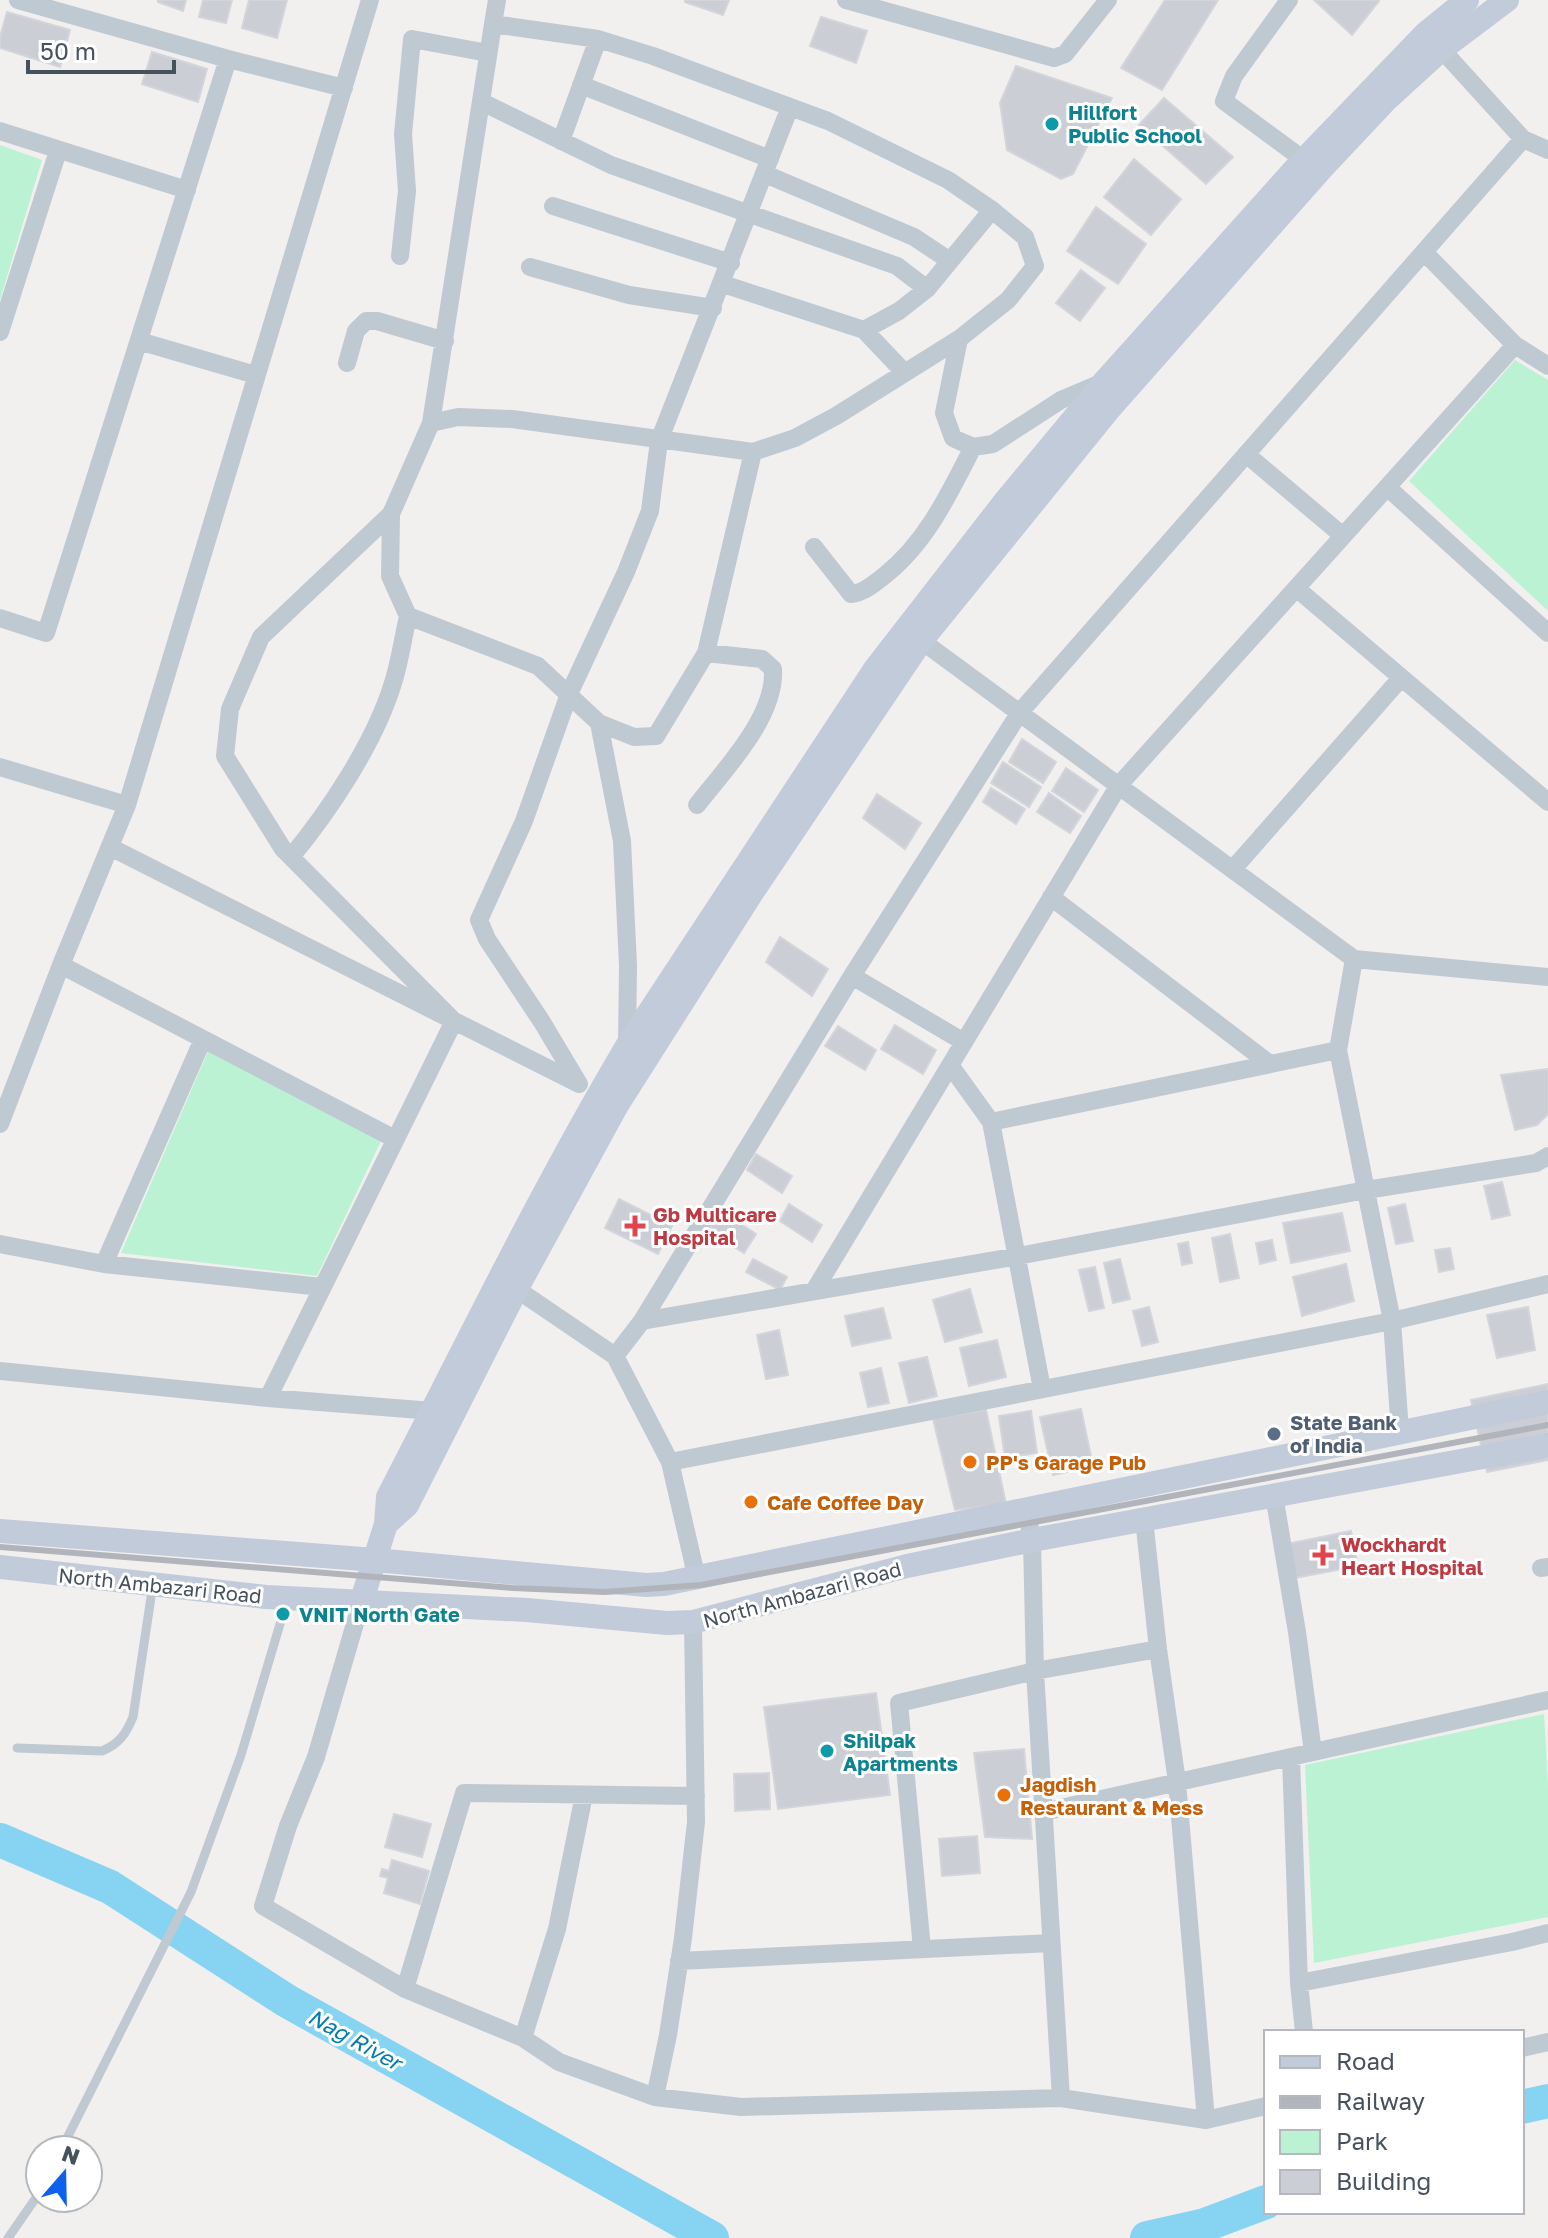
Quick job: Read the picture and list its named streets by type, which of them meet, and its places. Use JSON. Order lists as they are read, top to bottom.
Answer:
{
  "streets": {
    "street": ["North Ambazari Road"]
  },
  "water": ["Nag River"],
  "places": {
    "other": [
      "Hillfort Public School",
      "State Bank of India",
      "PP's Garage Pub",
      "Cafe Coffee Day",
      "VNIT North Gate",
      "Shilpak Apartments",
      "Jagdish Restaurant & Mess"
    ],
    "health": ["Gb Multicare Hospital", "Wockhardt Heart Hospital"]
  },
  "legend": [
    "Road",
    "Railway",
    "Park",
    "Building"
  ],
  "scale_bar": "50 m",
  "north": "top"
}
